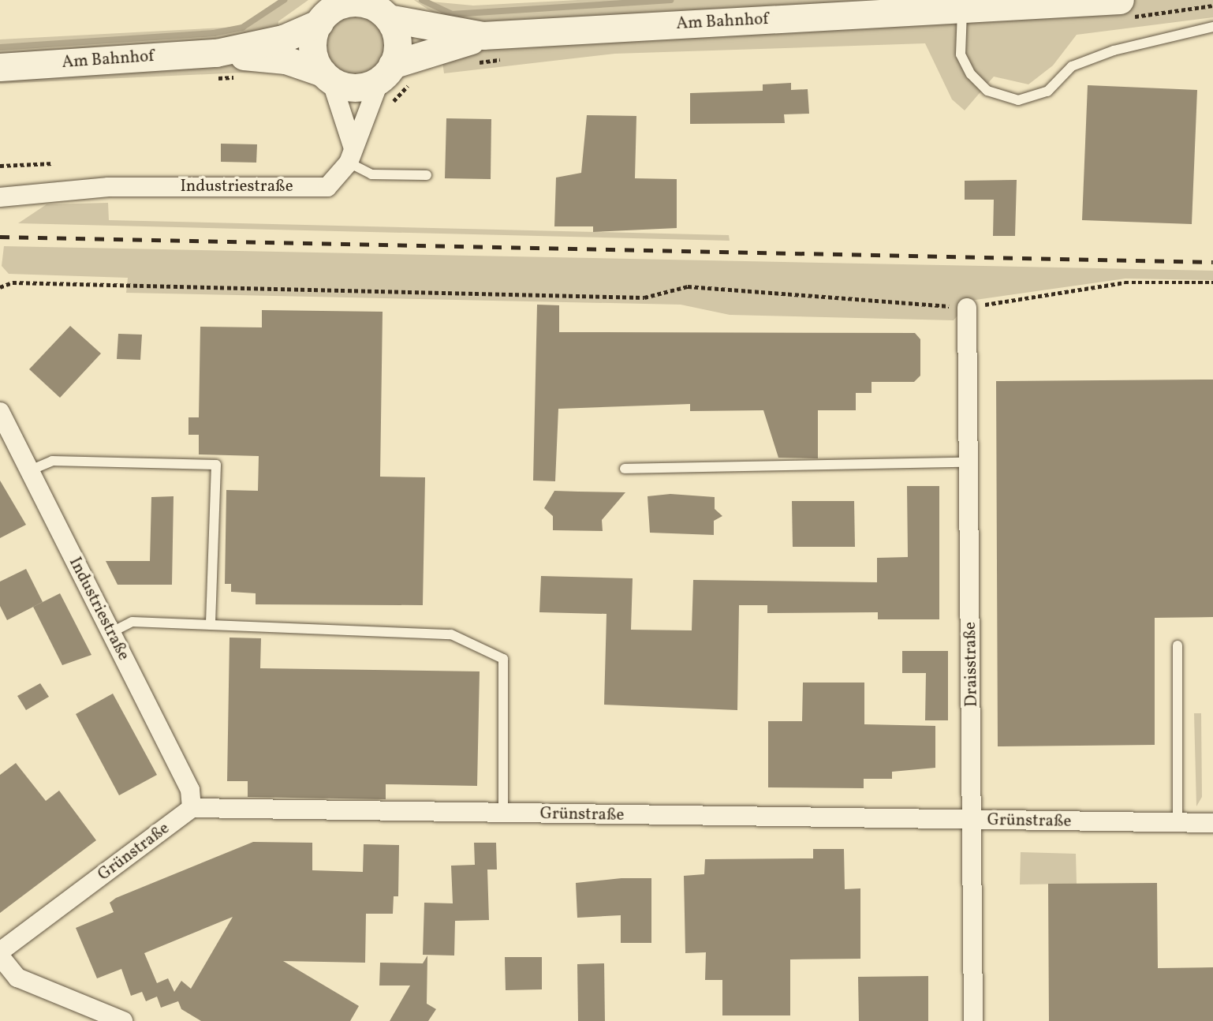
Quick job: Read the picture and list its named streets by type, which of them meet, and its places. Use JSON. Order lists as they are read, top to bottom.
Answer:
{
  "streets": {
    "main road": ["Am Bahnhof"],
    "street": ["Industriestraße", "Draisstraße", "Grünstraße"]
  },
  "crossings": [
    ["Am Bahnhof", "Industriestraße"],
    ["Industriestraße", "Grünstraße"],
    ["Draisstraße", "Grünstraße"]
  ]
}
